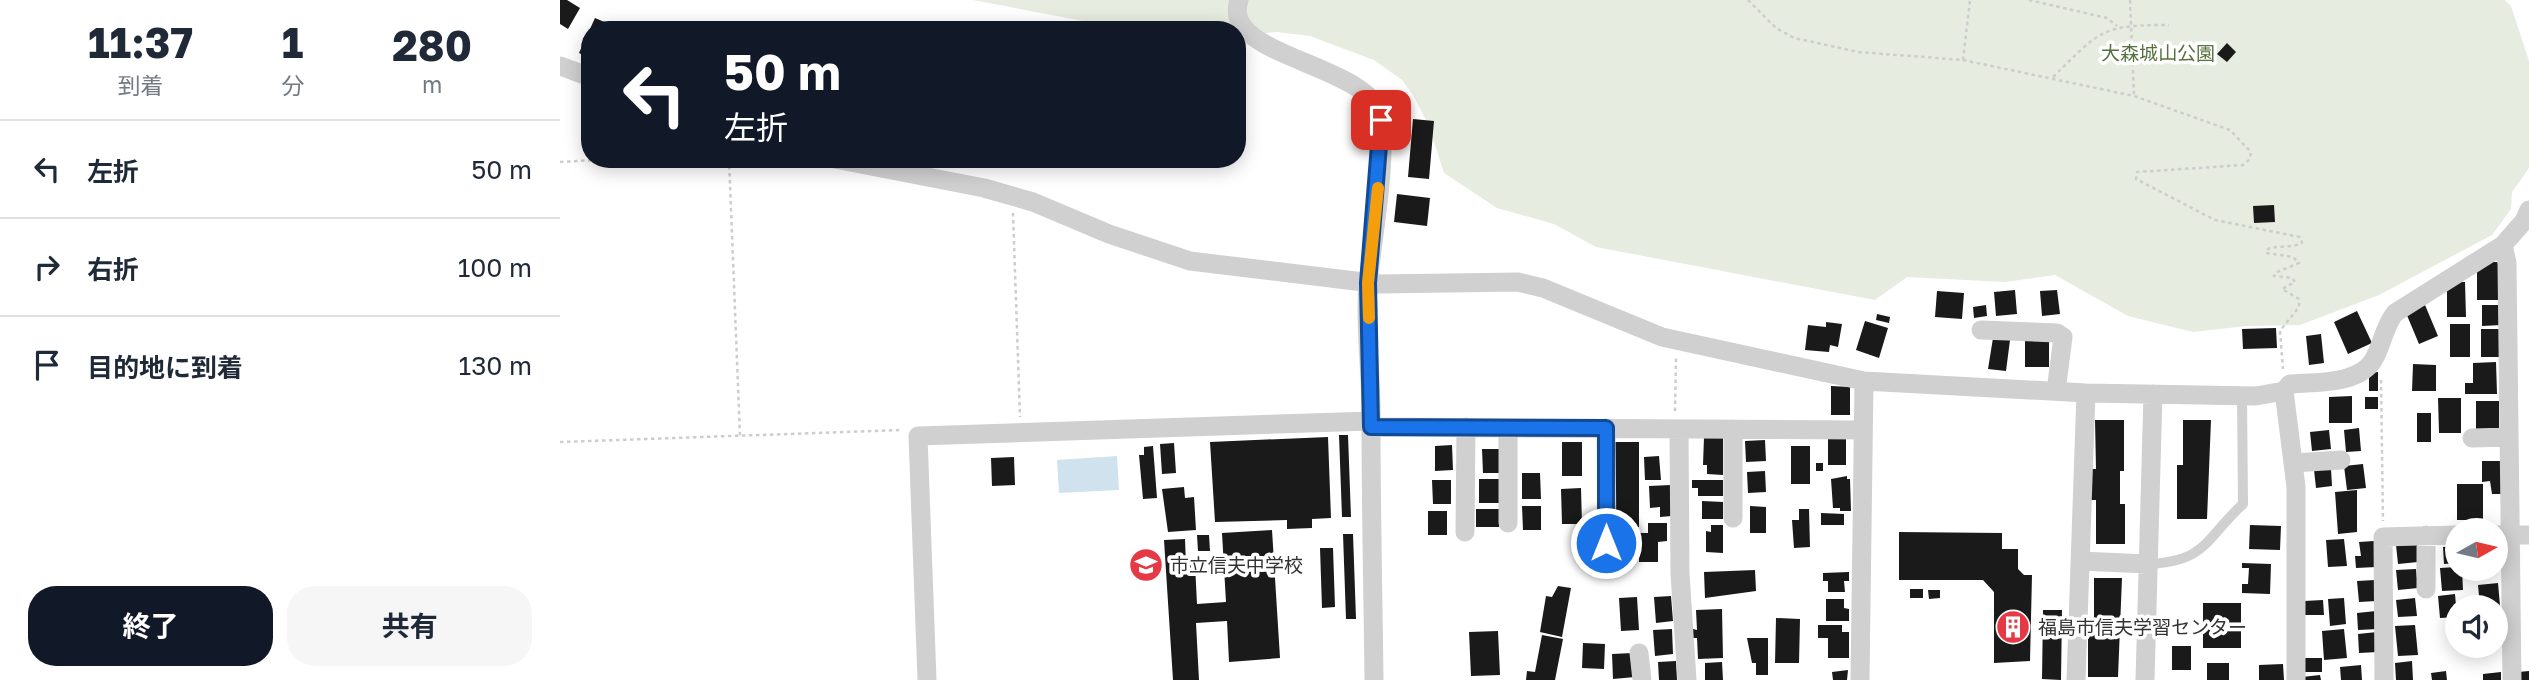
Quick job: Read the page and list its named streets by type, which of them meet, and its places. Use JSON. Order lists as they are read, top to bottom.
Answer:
{
  "parks": ["大森城山公園"],
  "places": {
    "school or university": ["市立信夫中学校"],
    "building": ["福島市信夫学習センター"]
  },
  "north": "right",
  "page": {
    "eta": [
      "11:37",
      "到着",
      "1",
      "分",
      "280",
      "m"
    ],
    "turn": ["50 m", "左折"],
    "list": [
      {
        "name": "左折",
        "value": "50 m"
      },
      {
        "name": "右折",
        "value": "100 m"
      },
      {
        "name": "目的地に到着",
        "value": "130 m"
      }
    ],
    "buttons": ["終了", "共有"]
  }
}
